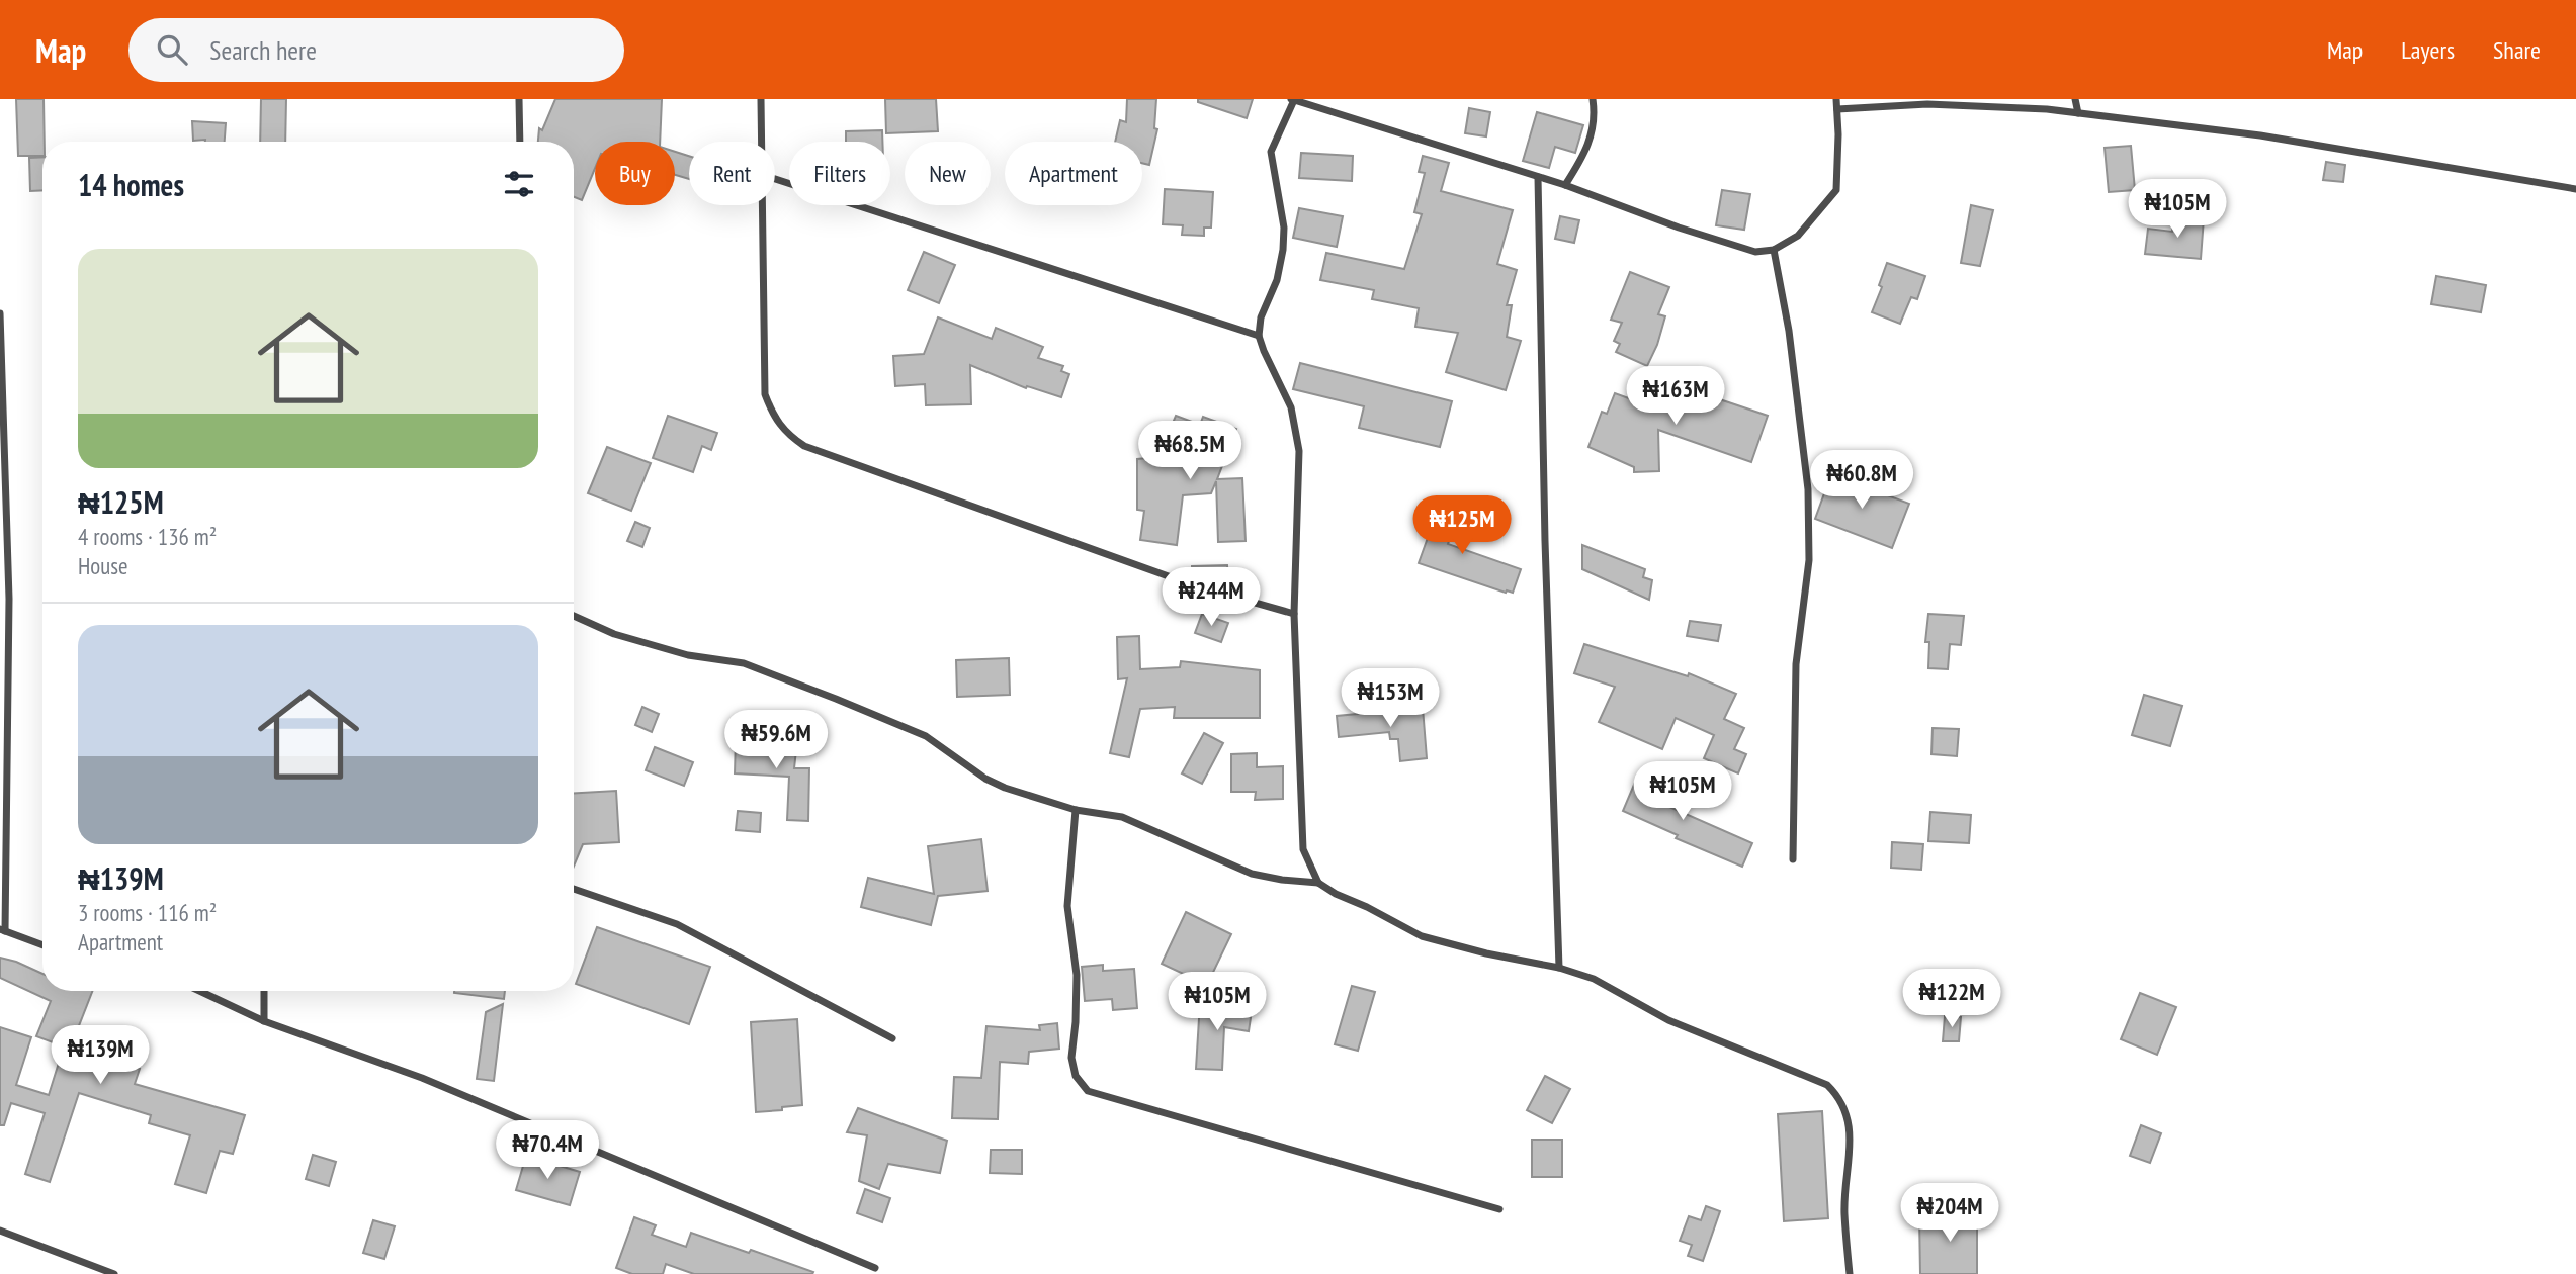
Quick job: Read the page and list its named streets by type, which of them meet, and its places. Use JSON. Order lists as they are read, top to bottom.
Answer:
{
  "page": {
    "header": "Map",
    "search": "Search here",
    "nav": ["Map", "Layers", "Share"],
    "chip": [
      "Buy",
      "Rent",
      "Filters",
      "New",
      "Apartment"
    ],
    "heading": "14 homes",
    "price": [
      "₦105M",
      "₦163M",
      "₦68.5M",
      "₦60.8M",
      "₦125M",
      "₦244M",
      "₦153M",
      "₦59.6M",
      "₦105M",
      "₦122M",
      "₦105M",
      "₦139M",
      "₦70.4M",
      "₦204M"
    ],
    "list": [
      {
        "name": "₦125M",
        "note": "4 rooms · 136 m² · House"
      },
      {
        "name": "₦139M",
        "note": "3 rooms · 116 m² · Apartment"
      }
    ]
  }
}
